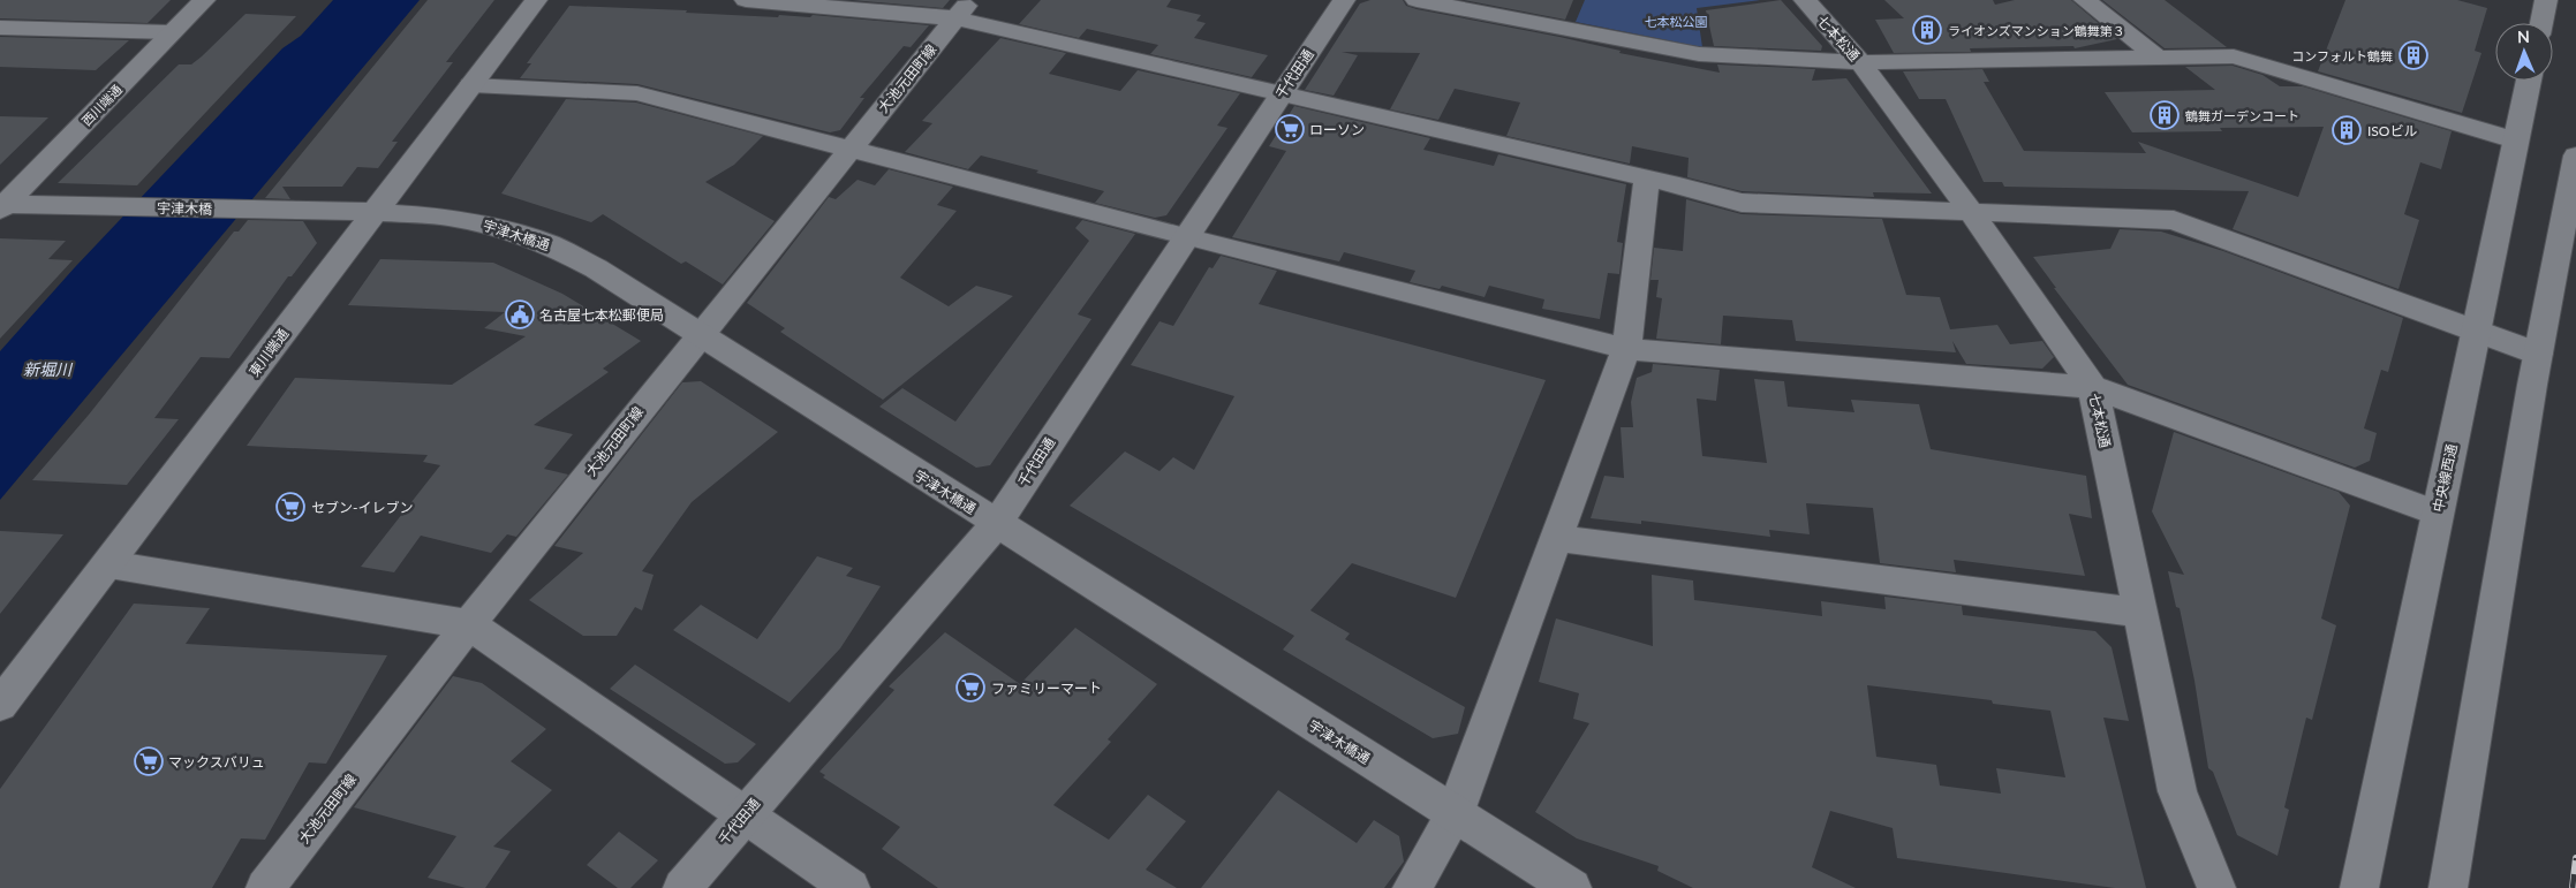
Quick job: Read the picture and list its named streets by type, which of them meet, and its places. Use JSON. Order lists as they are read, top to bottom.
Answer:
{
  "streets": {
    "street": [
      "七本松通",
      "千代田通",
      "大池元田町線",
      "西川端通",
      "宇津木橋",
      "宇津木橋通",
      "東川端通",
      "中央線西通"
    ]
  },
  "crossings": [
    ["千代田通", "宇津木橋通"],
    ["大池元田町線", "宇津木橋通"],
    ["西川端通", "宇津木橋"],
    ["宇津木橋", "宇津木橋通"],
    ["宇津木橋通", "東川端通"]
  ],
  "water": ["新堀川"],
  "parks": ["七本松公園"],
  "places": {
    "building": [
      "ライオンズマンション鶴舞第３",
      "コンフォルト鶴舞",
      "鶴舞ガーデンコート",
      "ISOビル"
    ],
    "supermarket": [
      "ローソン",
      "セブン-イレブン",
      "ファミリーマート",
      "マックスバリュ"
    ],
    "public building": ["名古屋七本松郵便局"]
  },
  "north": "top"
}
